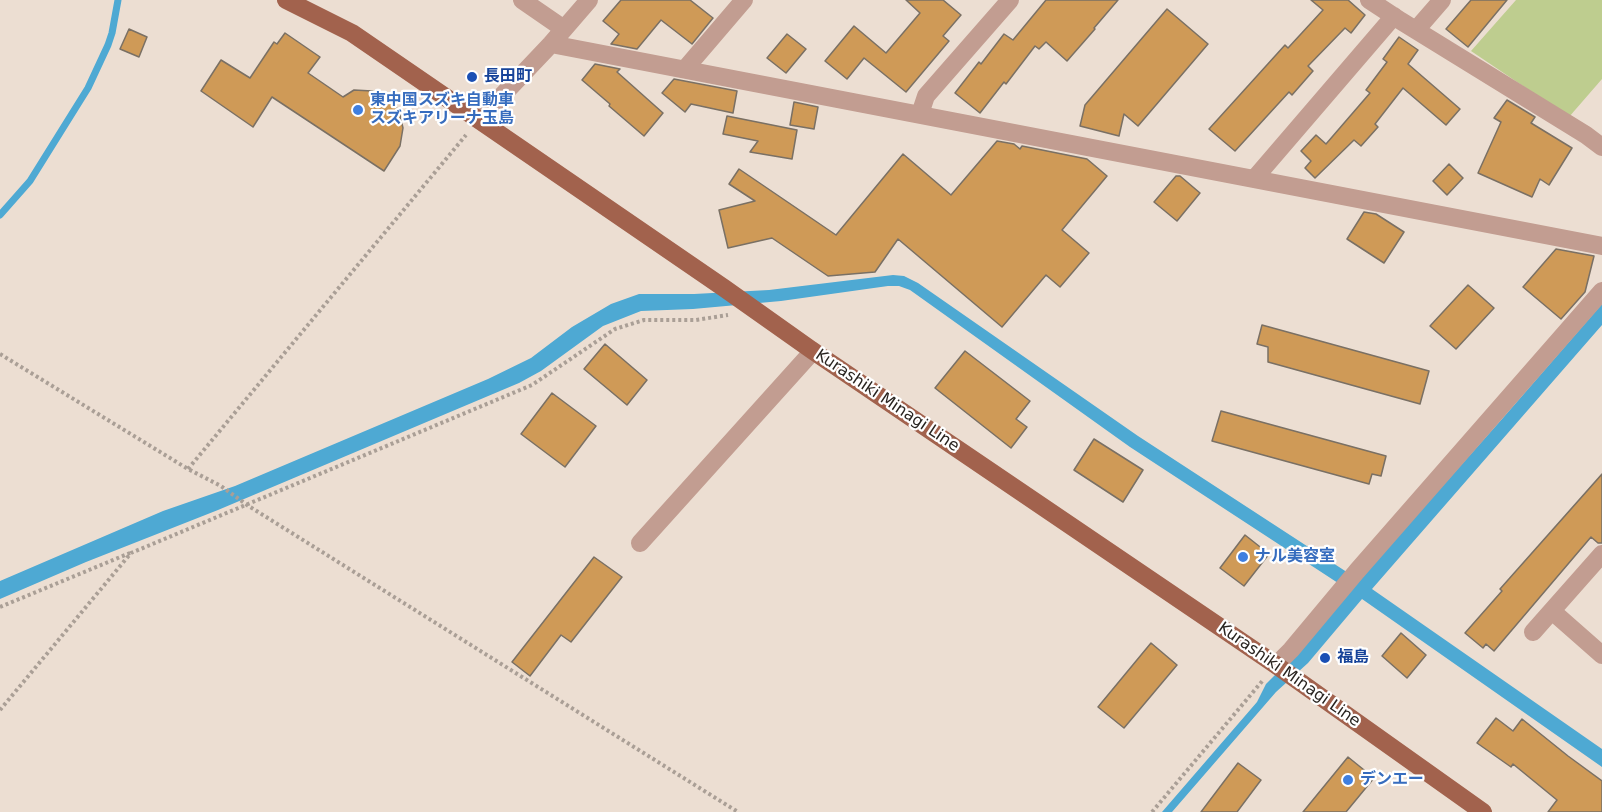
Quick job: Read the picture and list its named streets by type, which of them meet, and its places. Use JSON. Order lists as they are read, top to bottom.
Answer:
{
  "streets": {
    "main road": ["Kurashiki Minagi Line"]
  },
  "places": [
    "長田町",
    "東中国スズキ自動車 スズキアリーナ玉島",
    "ナル美容室",
    "福島",
    "デンエー"
  ]
}
